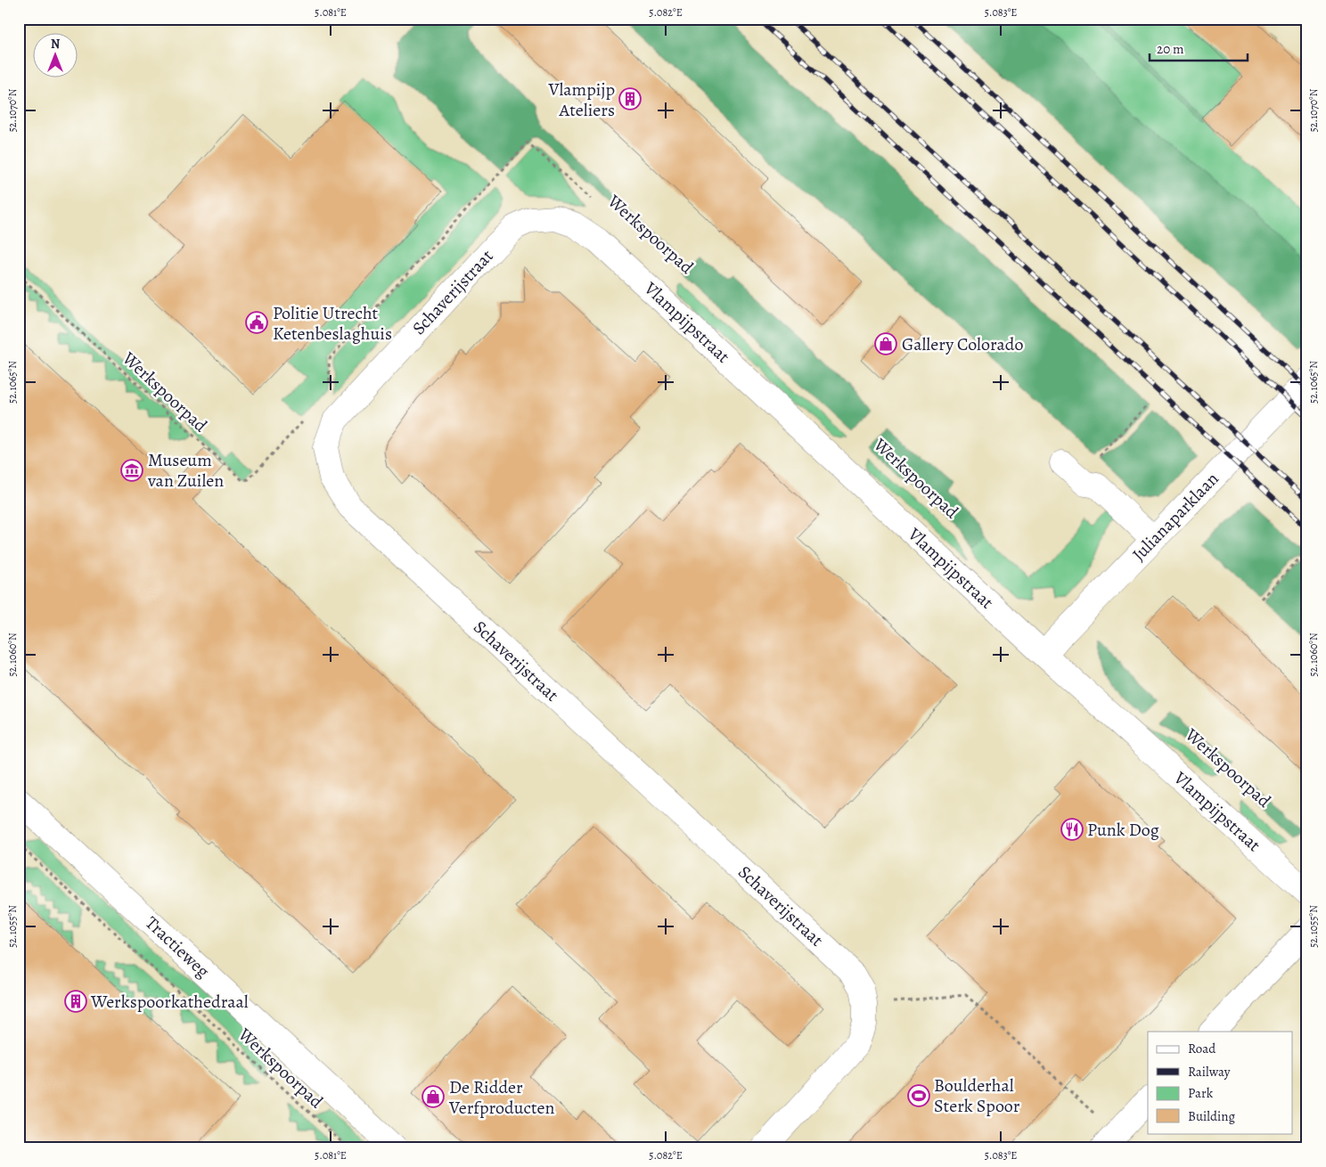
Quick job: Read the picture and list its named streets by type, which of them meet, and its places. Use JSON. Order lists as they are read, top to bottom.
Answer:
{
  "streets": {
    "street": [
      "Schaverijstraat",
      "Vlampijpstraat",
      "Julianaparklaan",
      "Tractieweg"
    ],
    "path": ["Werkspoorpad"]
  },
  "crossings": [
    ["Schaverijstraat", "Vlampijpstraat"],
    ["Vlampijpstraat", "Julianaparklaan"]
  ],
  "places": {
    "building": ["Vlampijp Ateliers", "Werkspoorkathedraal"],
    "public building": ["Politie Utrecht Ketenbeslaghuis"],
    "shop": ["Gallery Colorado", "De Ridder Verfproducten"],
    "museum": ["Museum van Zuilen"],
    "restaurant": ["Punk Dog"],
    "sports": ["Boulderhal Sterk Spoor"]
  },
  "legend": [
    "Road",
    "Railway",
    "Park",
    "Building"
  ],
  "scale_bar": "20 m",
  "north": "top",
  "coordinates": [
    "5.081°E",
    "5.082°E",
    "5.083°E",
    "52.1070°N",
    "52.1065°N",
    "52.1060°N",
    "52.1055°N"
  ]
}
